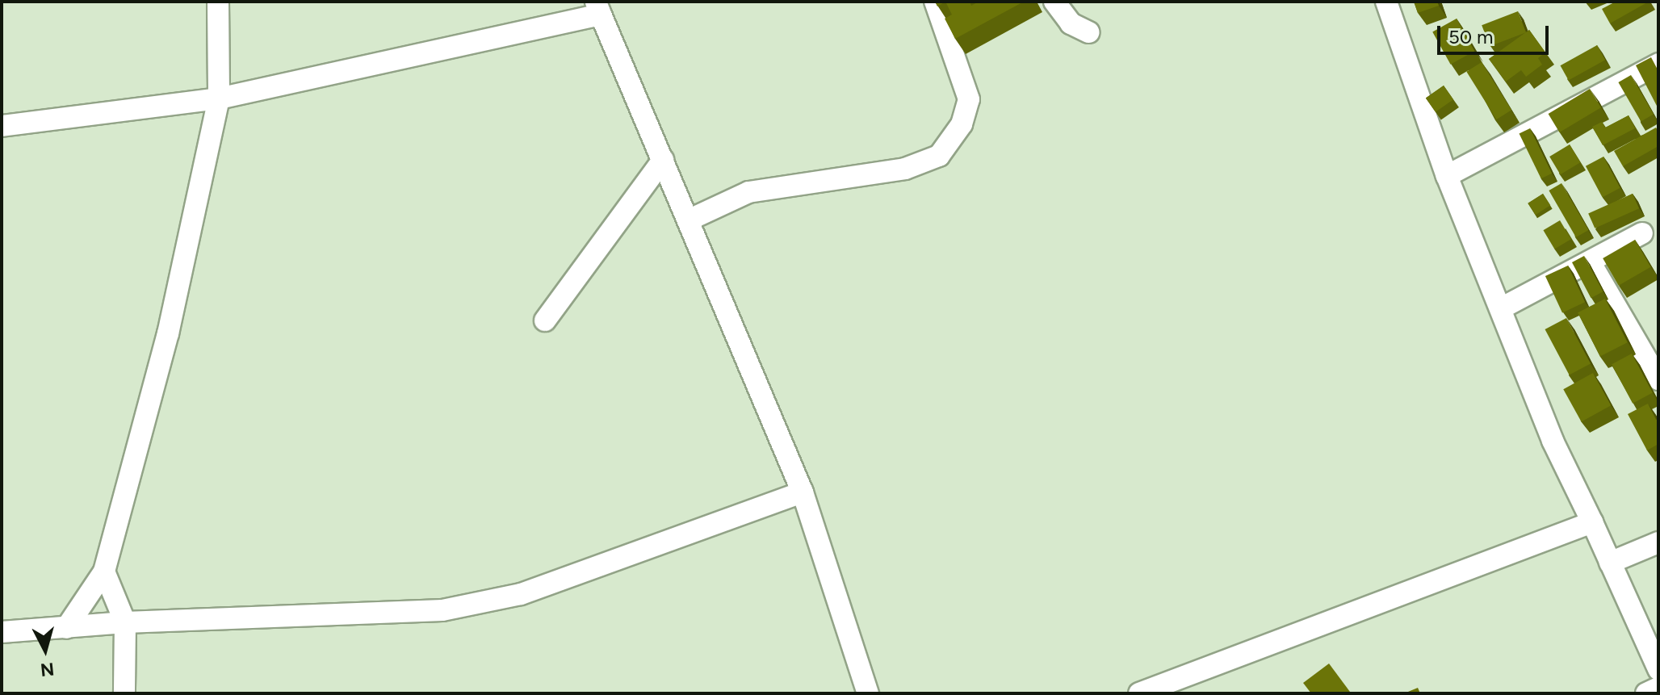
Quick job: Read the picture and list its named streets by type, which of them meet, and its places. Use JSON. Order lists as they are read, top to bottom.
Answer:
{
  "scale_bar": "50 m",
  "north": "bottom"
}
